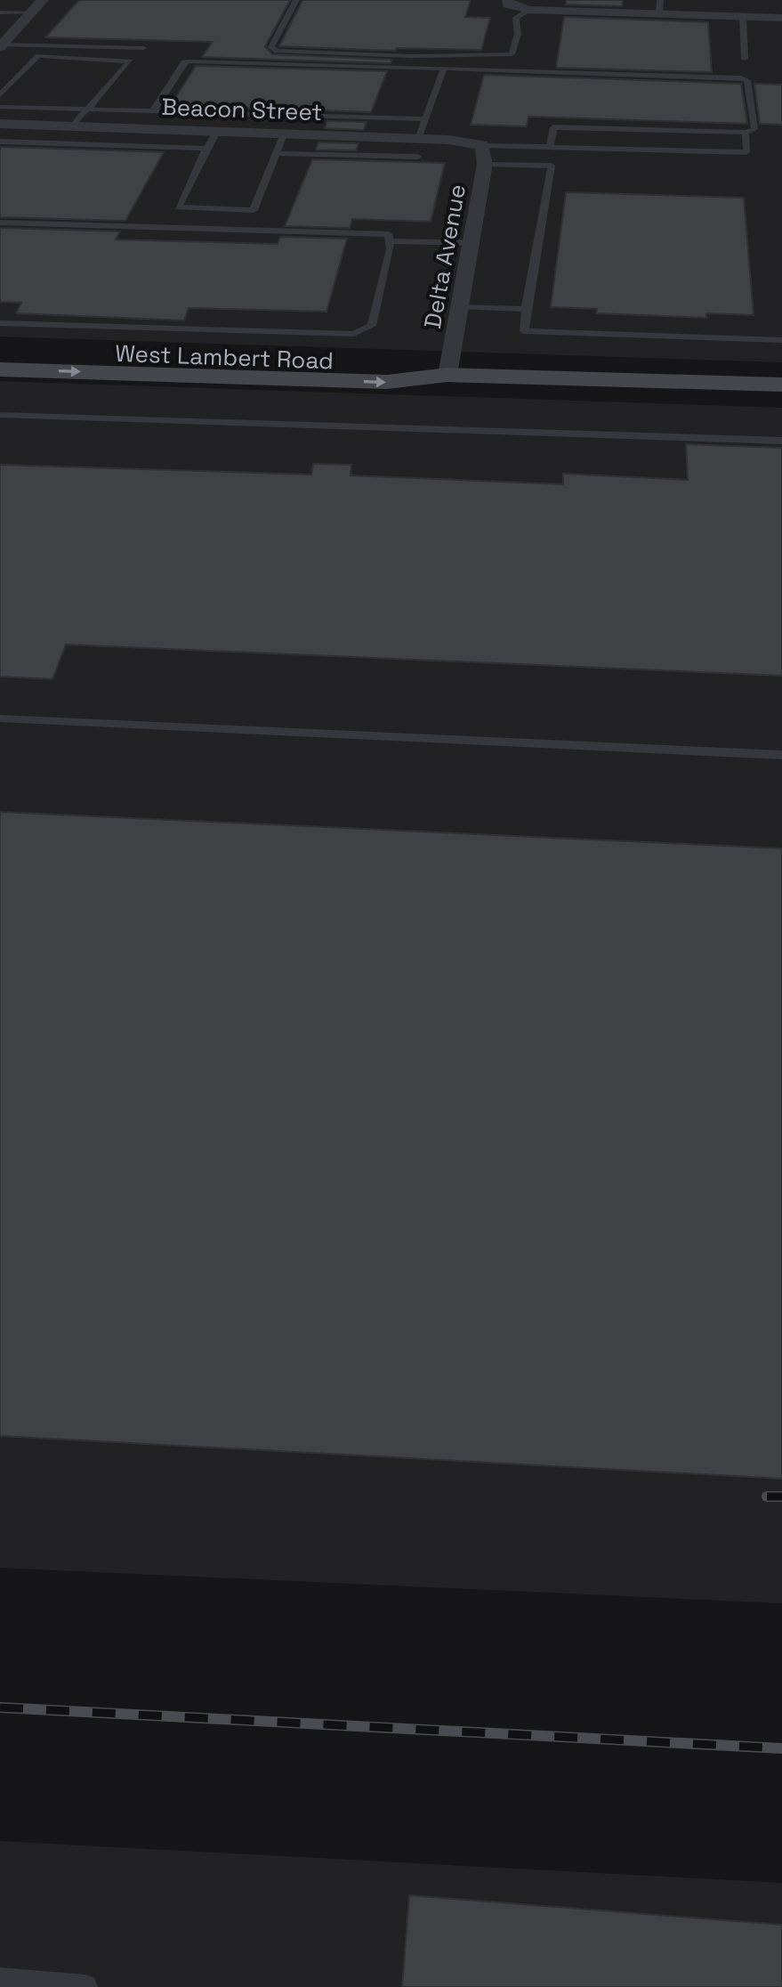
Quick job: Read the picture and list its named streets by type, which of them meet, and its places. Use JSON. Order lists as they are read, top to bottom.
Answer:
{
  "streets": {
    "main road": ["West Lambert Road"],
    "street": ["Beacon Street", "Delta Avenue"]
  },
  "crossings": [
    ["Beacon Street", "Delta Avenue"],
    ["Delta Avenue", "West Lambert Road"]
  ]
}
